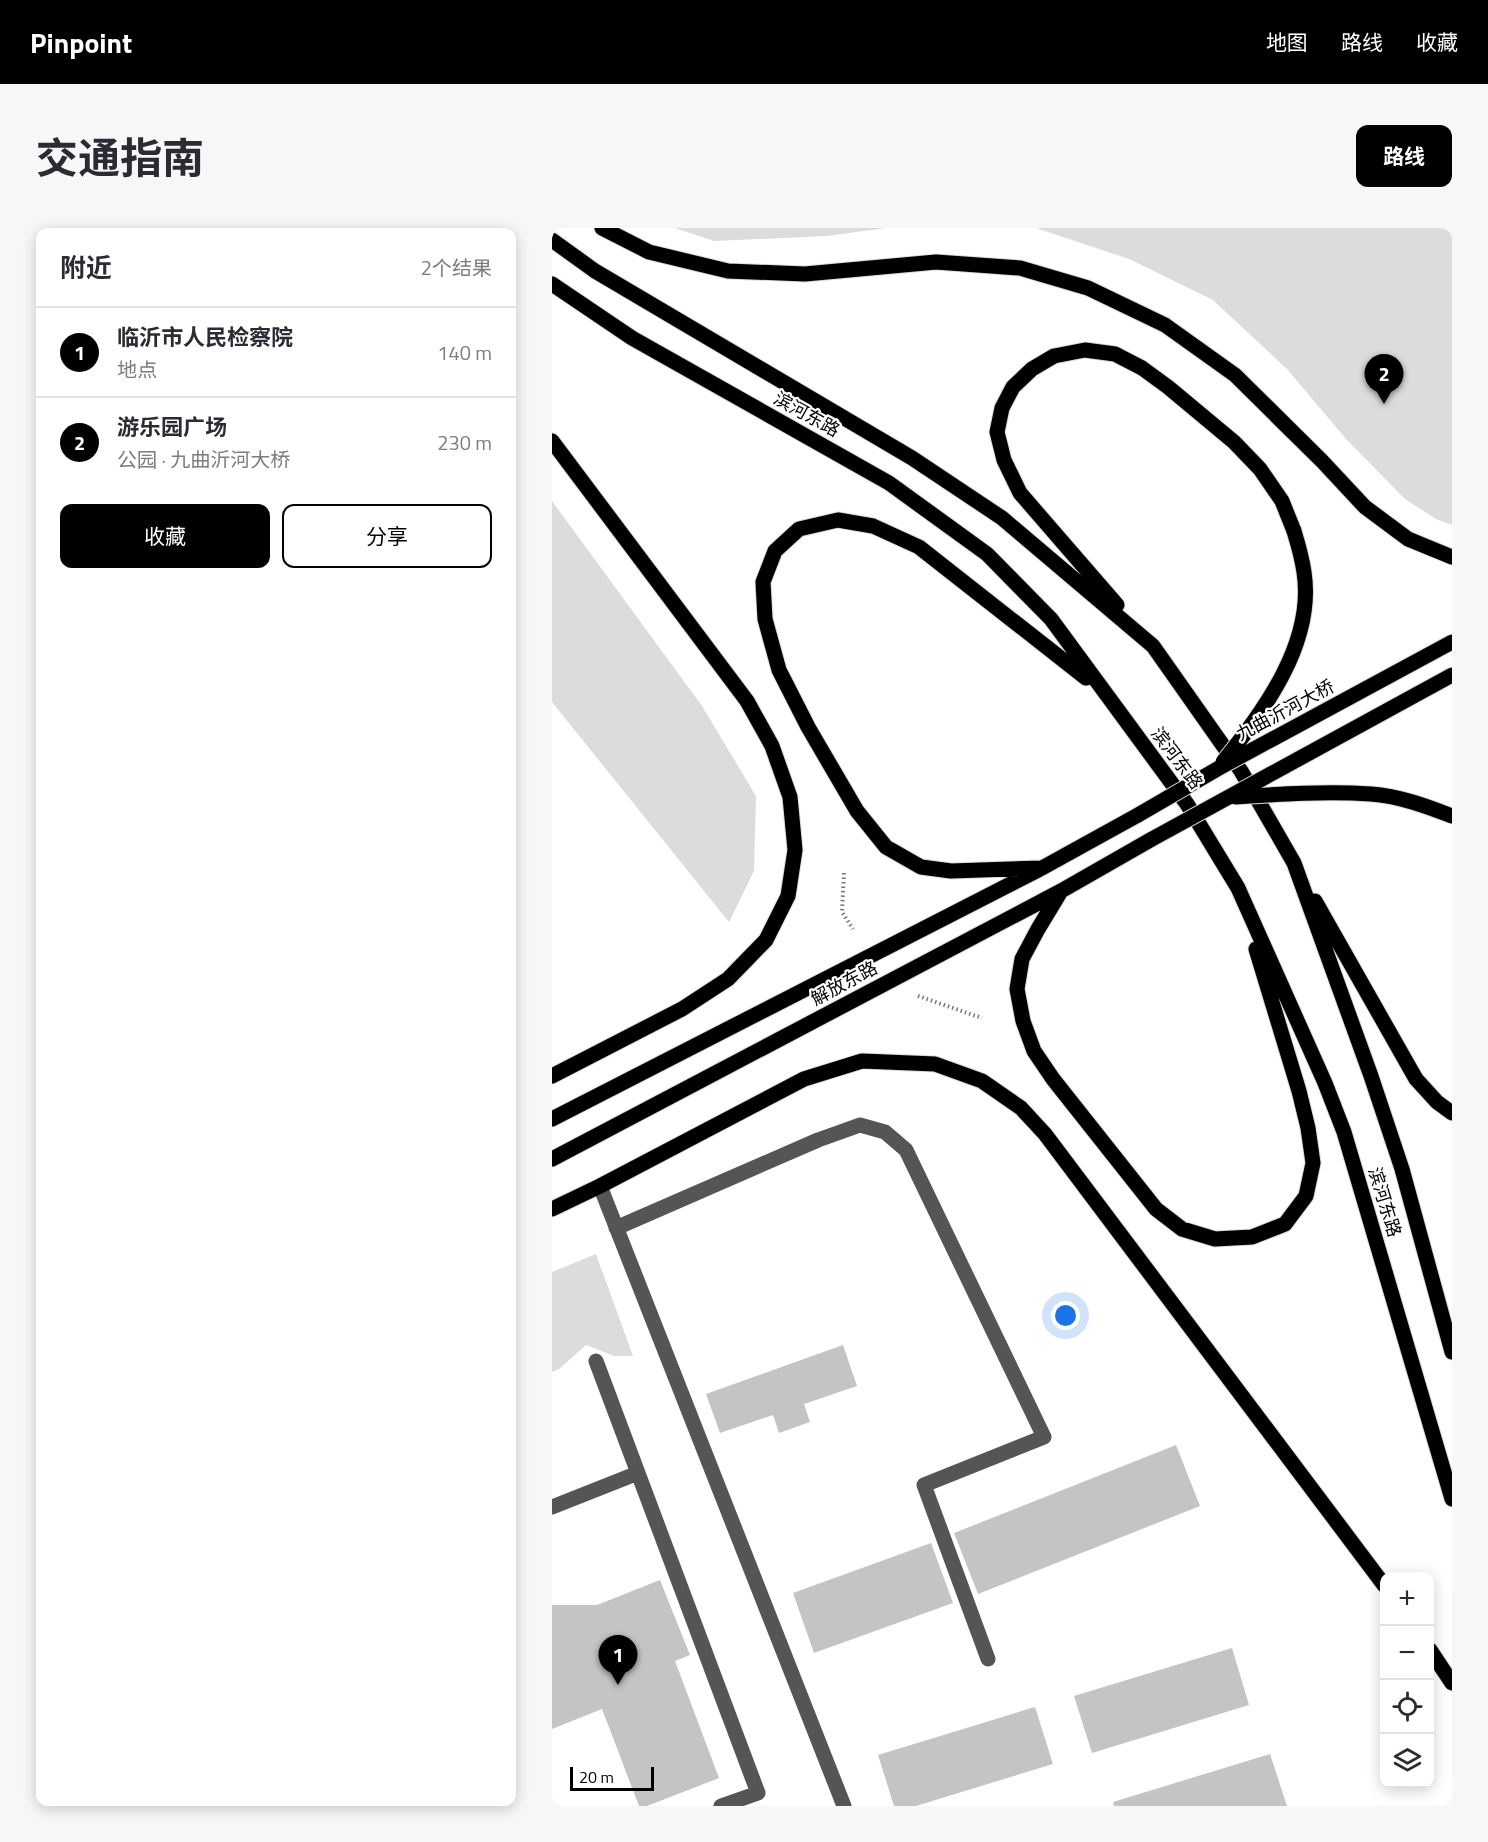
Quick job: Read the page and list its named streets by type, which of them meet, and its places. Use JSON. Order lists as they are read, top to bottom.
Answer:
{
  "streets": {
    "main road": ["滨河东路", "九曲沂河大桥", "解放东路"]
  },
  "crossings": [
    ["九曲沂河大桥", "解放东路"]
  ],
  "scale_bar": "20 m",
  "page": {
    "header": "Pinpoint",
    "nav": ["地图", "路线", "收藏"],
    "title": "交通指南",
    "buttons": [
      "路线",
      ["收藏", "分享"]
    ],
    "heading": ["附近", "2个结果"],
    "list": [
      {
        "mark": "1",
        "name": "临沂市人民检察院",
        "note": "地点",
        "value": "140 m"
      },
      {
        "mark": "2",
        "name": "游乐园广场",
        "note": "公园 · 九曲沂河大桥",
        "value": "230 m"
      }
    ],
    "pins": ["2", "1"],
    "map_buttons": ["+", "−"],
    "scale": "20 m"
  }
}
